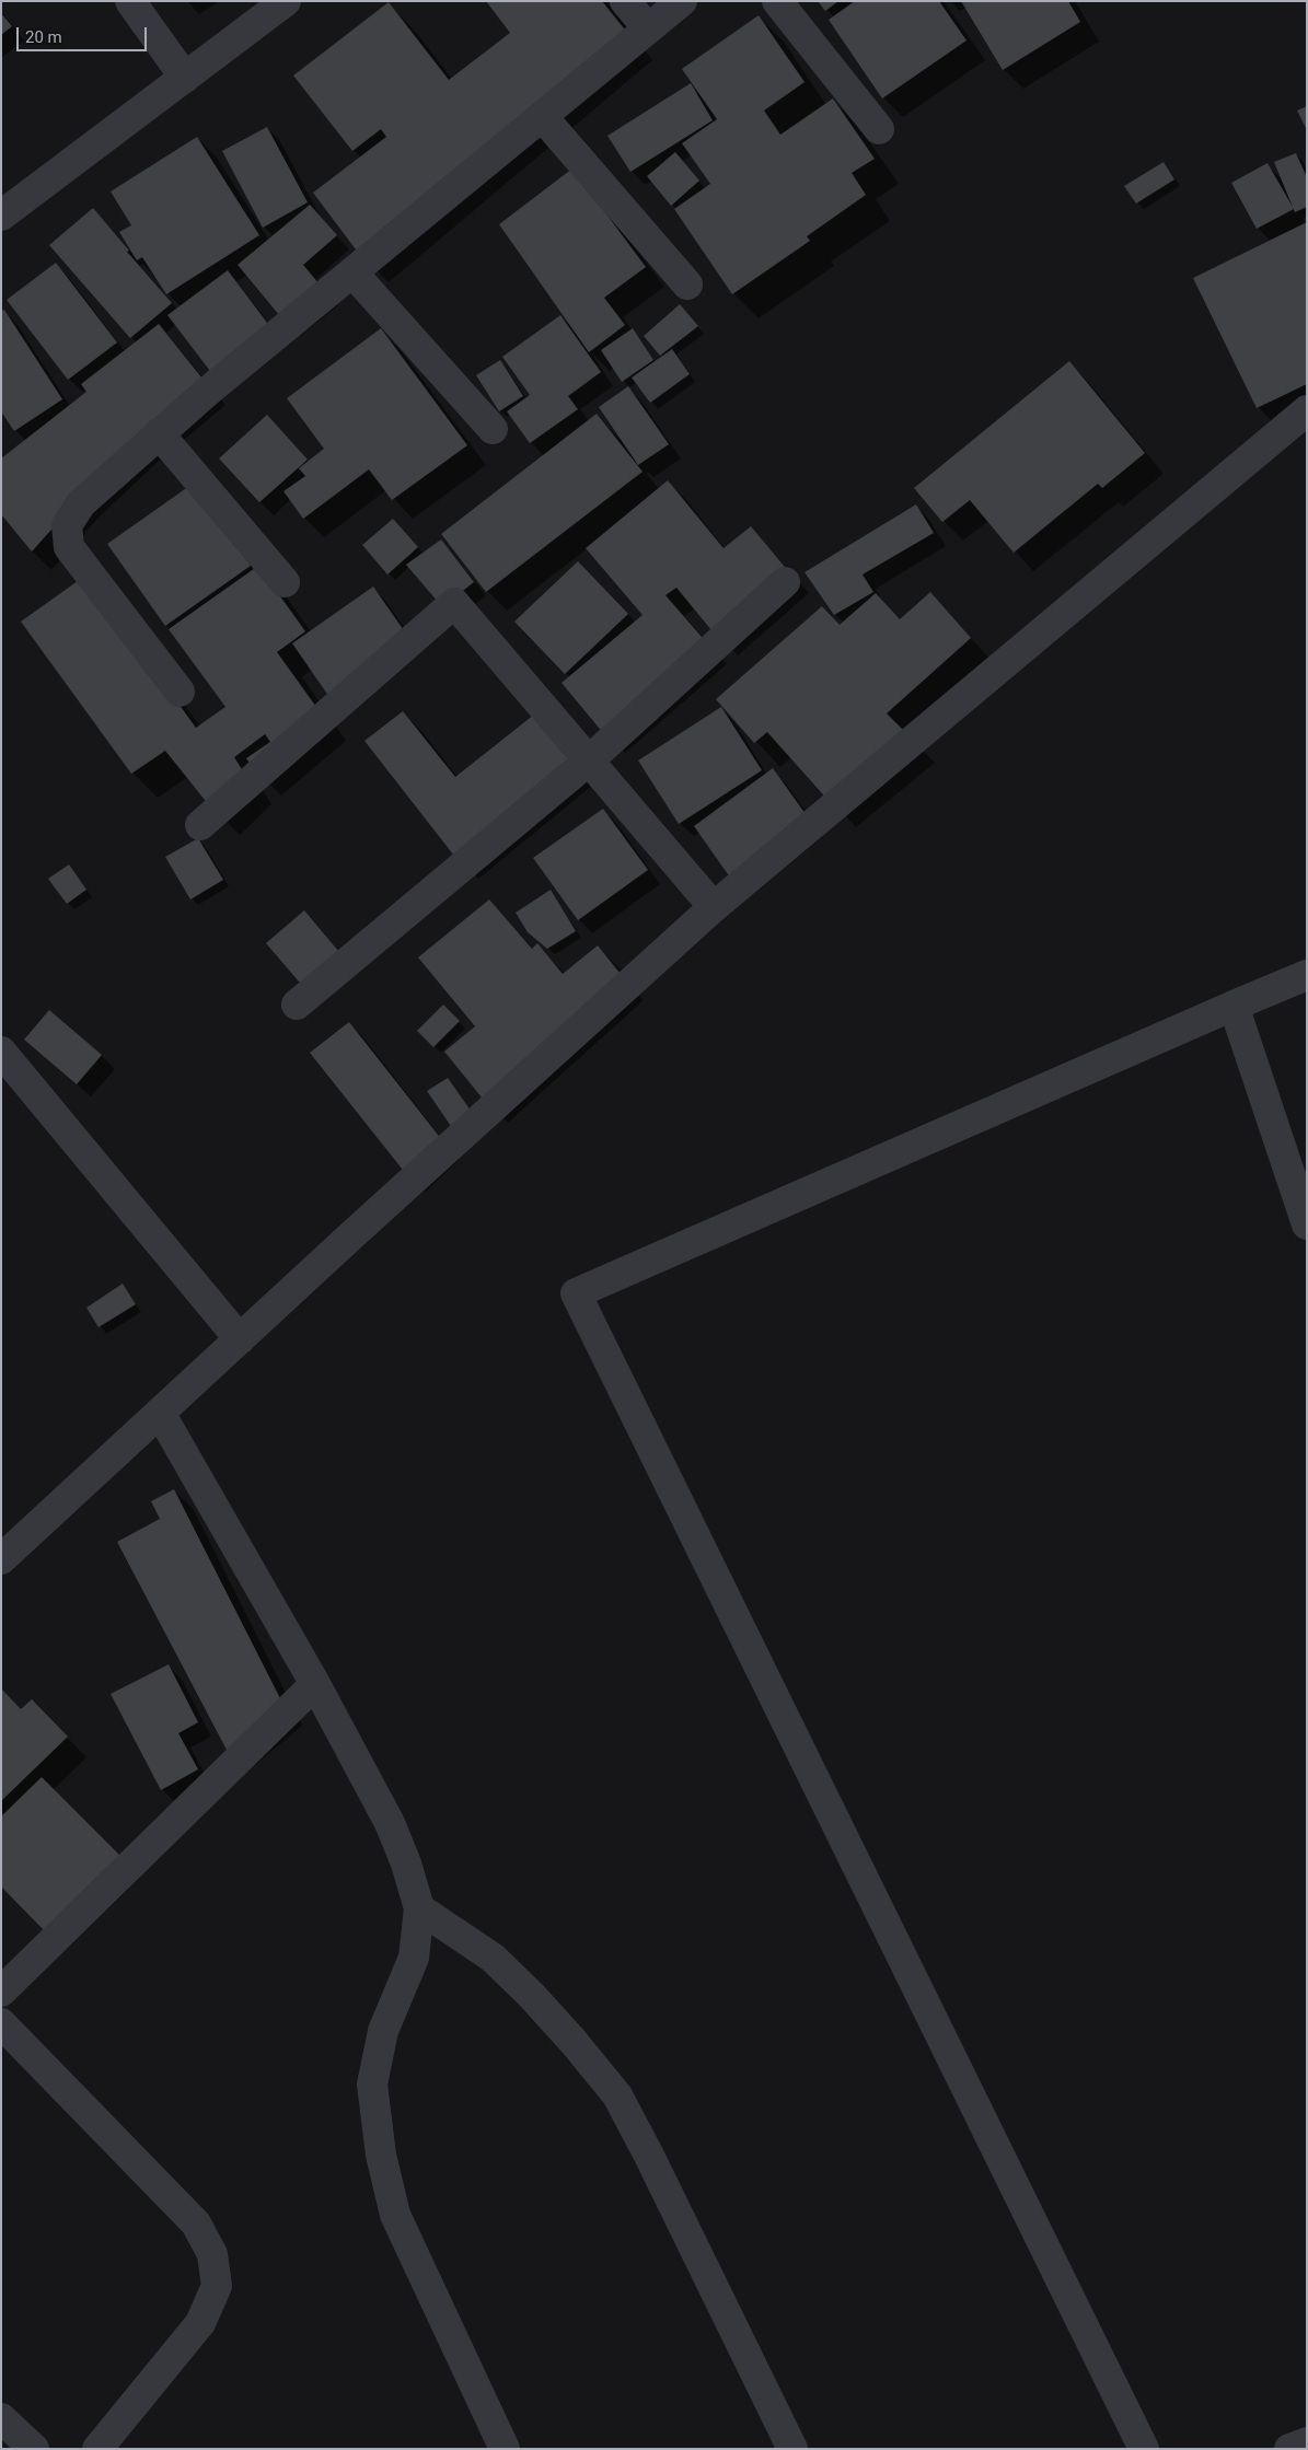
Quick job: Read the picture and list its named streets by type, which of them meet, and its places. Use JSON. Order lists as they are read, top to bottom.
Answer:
{
  "scale_bar": "20 m"
}
